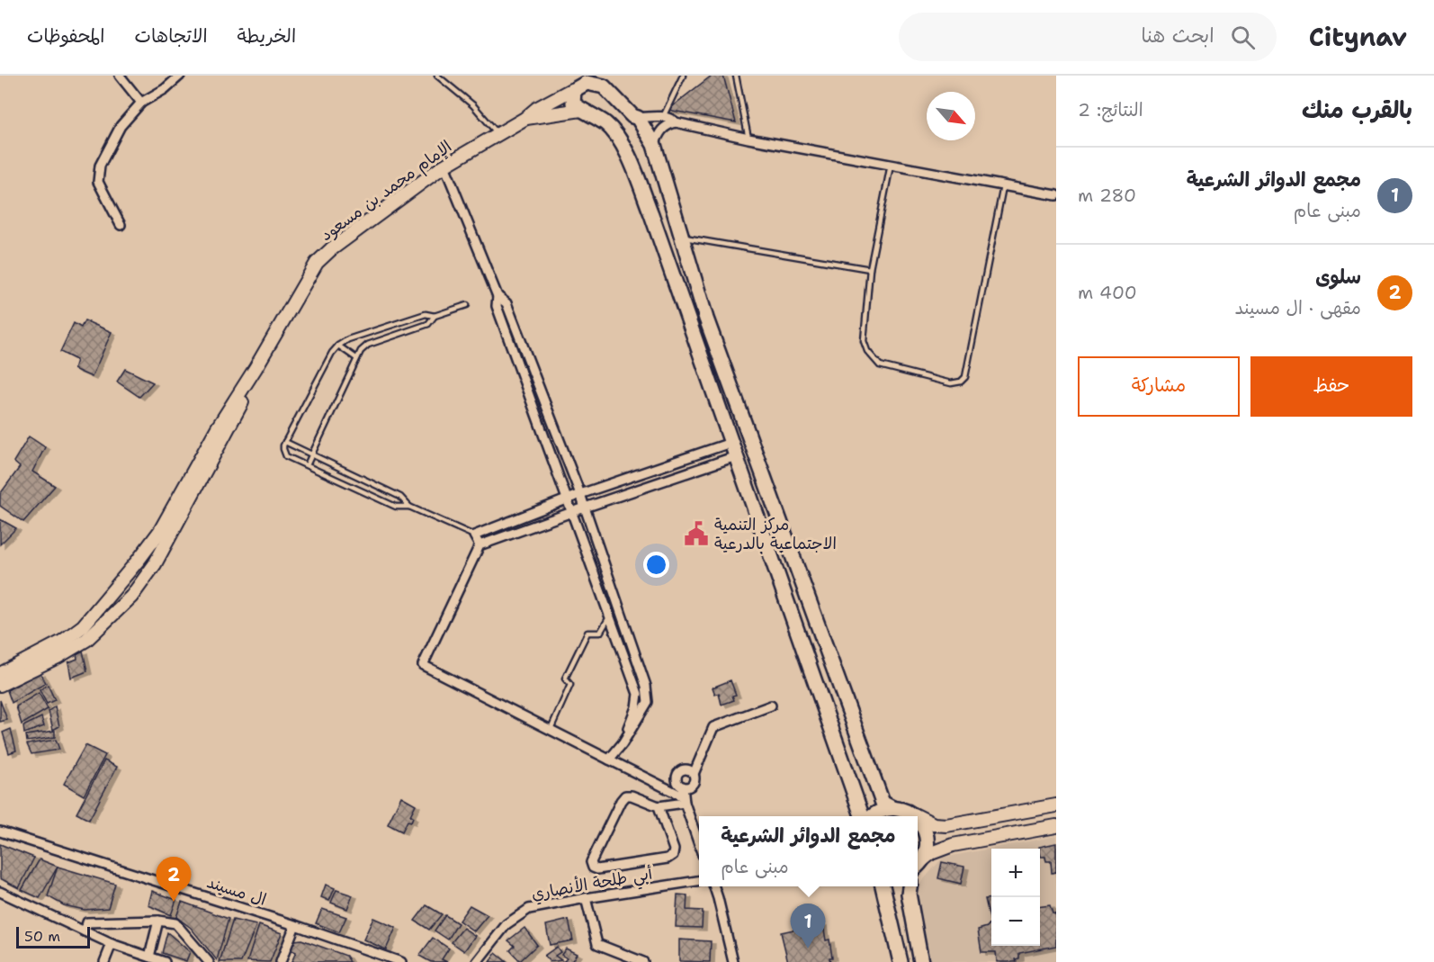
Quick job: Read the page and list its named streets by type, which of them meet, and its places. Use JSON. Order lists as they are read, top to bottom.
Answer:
{
  "streets": {
    "street": ["الإمام محمد بن مسعود", "أبي طلحة الأنصاري", "ال مسيند"]
  },
  "places": {
    "public building": ["مركز التنمية الاجتماعية بالدرعية"]
  },
  "scale_bar": "50 m",
  "north": "bottom right",
  "page": {
    "header": "Citynav",
    "search": "ابحث هنا",
    "nav": ["الخريطة", "الاتجاهات", "المحفوظات"],
    "heading": ["بالقرب منك", "النتائج: 2"],
    "list": [
      {
        "mark": "1",
        "name": "مجمع الدوائر الشرعية",
        "note": "مبنى عام",
        "value": "280 m"
      },
      {
        "mark": "2",
        "name": "سلوى",
        "note": "مقهى · ال مسيند",
        "value": "400 m"
      }
    ],
    "buttons": ["حفظ", "مشاركة"],
    "popup": ["مجمع الدوائر الشرعية", "مبنى عام"],
    "map_buttons": ["+", "−"],
    "pins": ["2", "1"],
    "scale": "50 m"
  }
}
